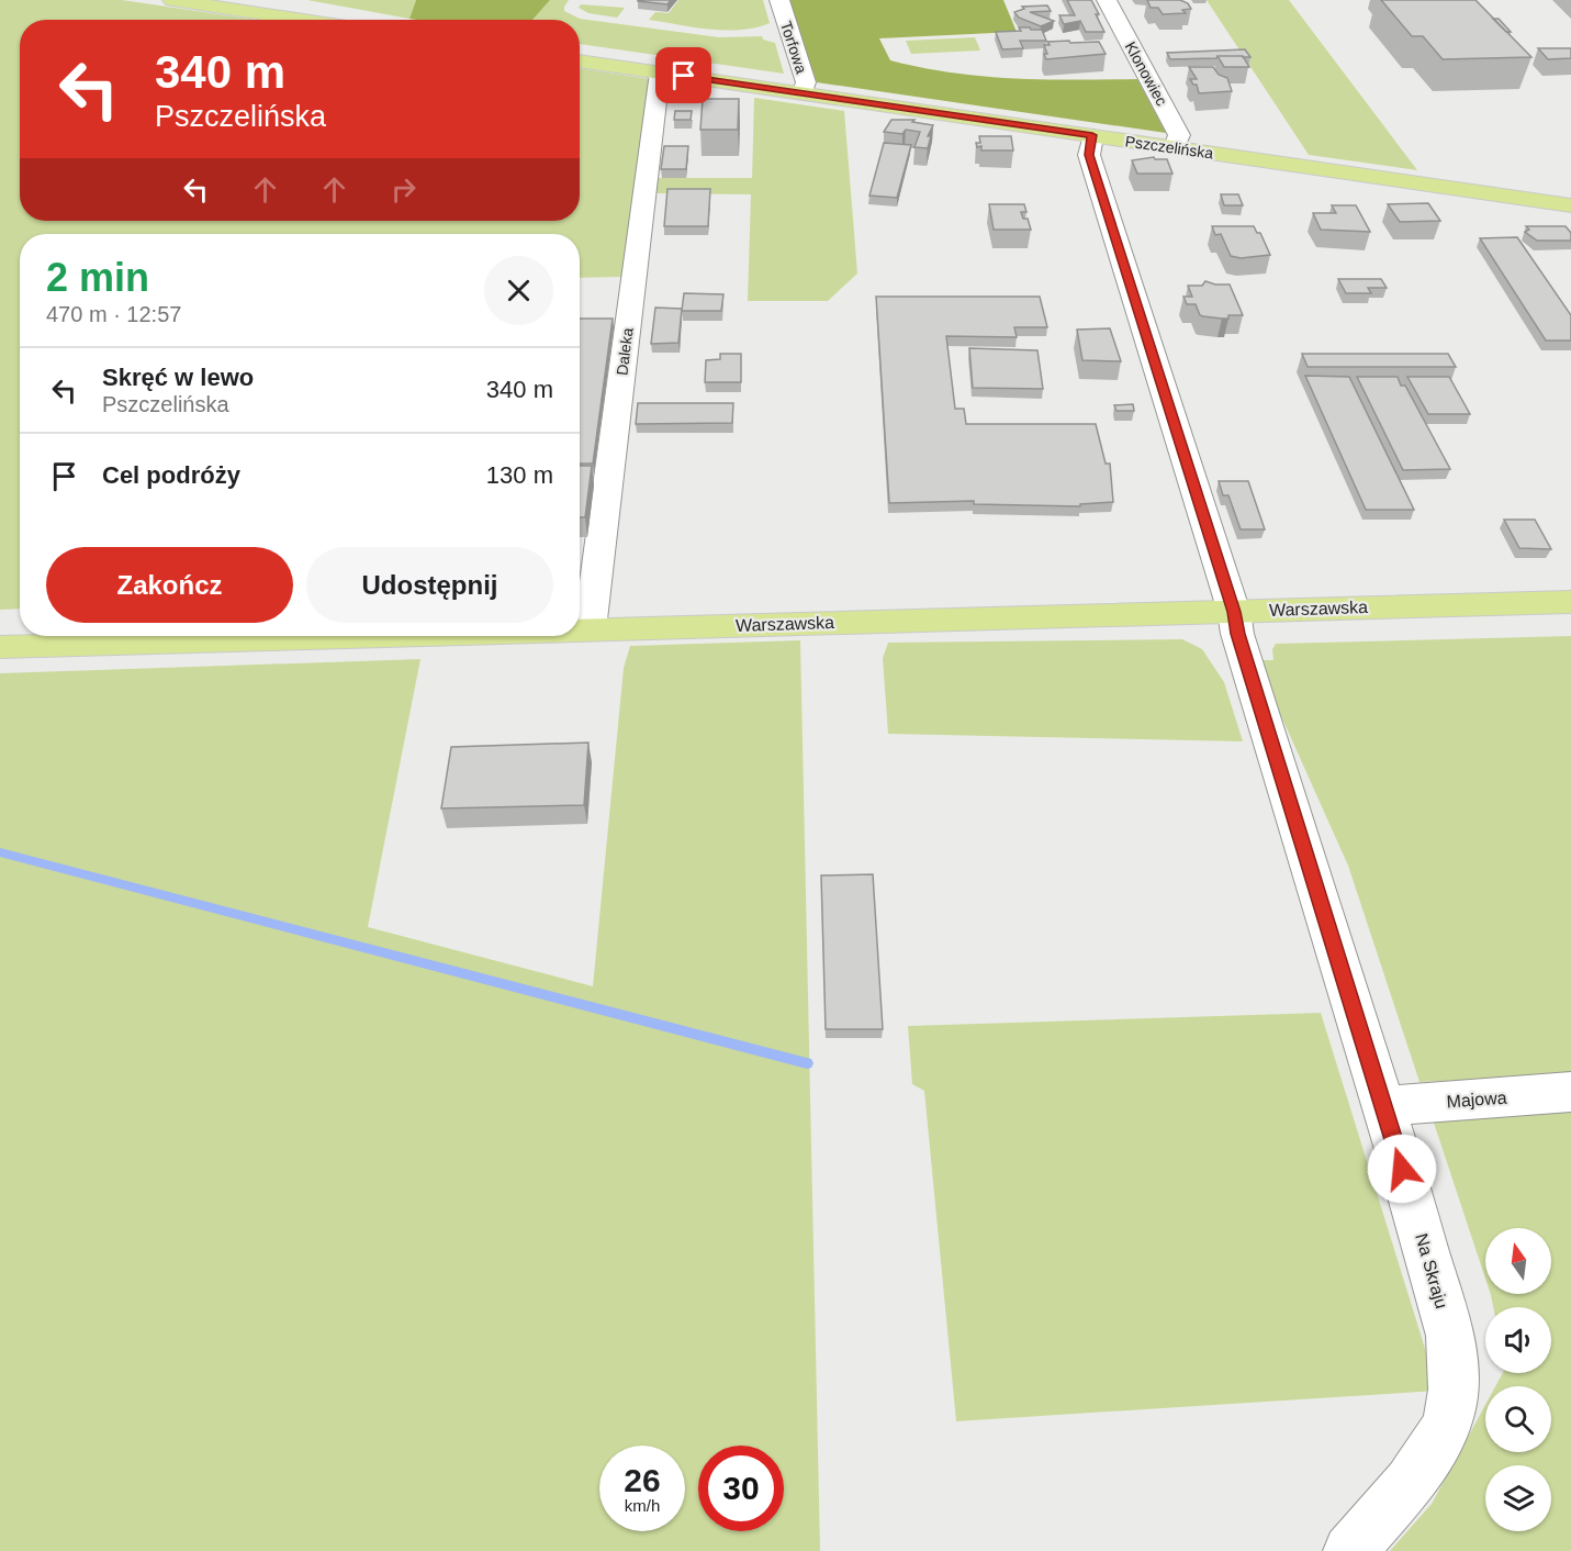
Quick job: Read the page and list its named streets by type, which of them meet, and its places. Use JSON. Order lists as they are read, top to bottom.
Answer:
{
  "streets": {
    "main road": ["Pszczelińska", "Warszawska"],
    "street": [
      "Torfowa",
      "Klonowiec",
      "Daleka",
      "Majowa",
      "Na Skraju"
    ]
  },
  "crossings": [
    ["Torfowa", "Pszczelińska"],
    ["Klonowiec", "Pszczelińska"],
    ["Pszczelińska", "Daleka"],
    ["Pszczelińska", "Na Skraju"],
    ["Daleka", "Warszawska"],
    ["Warszawska", "Na Skraju"],
    ["Majowa", "Na Skraju"]
  ],
  "north": "top",
  "page": {
    "turn": ["340 m", "Pszczelińska"],
    "heading": ["2 min", "470 m · 12:57"],
    "list": [
      {
        "name": "Skręć w lewo",
        "note": "Pszczelińska",
        "value": "340 m"
      },
      {
        "name": "Cel podróży",
        "value": "130 m"
      }
    ],
    "buttons": ["Zakończ", "Udostępnij"],
    "speed": "26 km/h",
    "limit": "30"
  }
}
